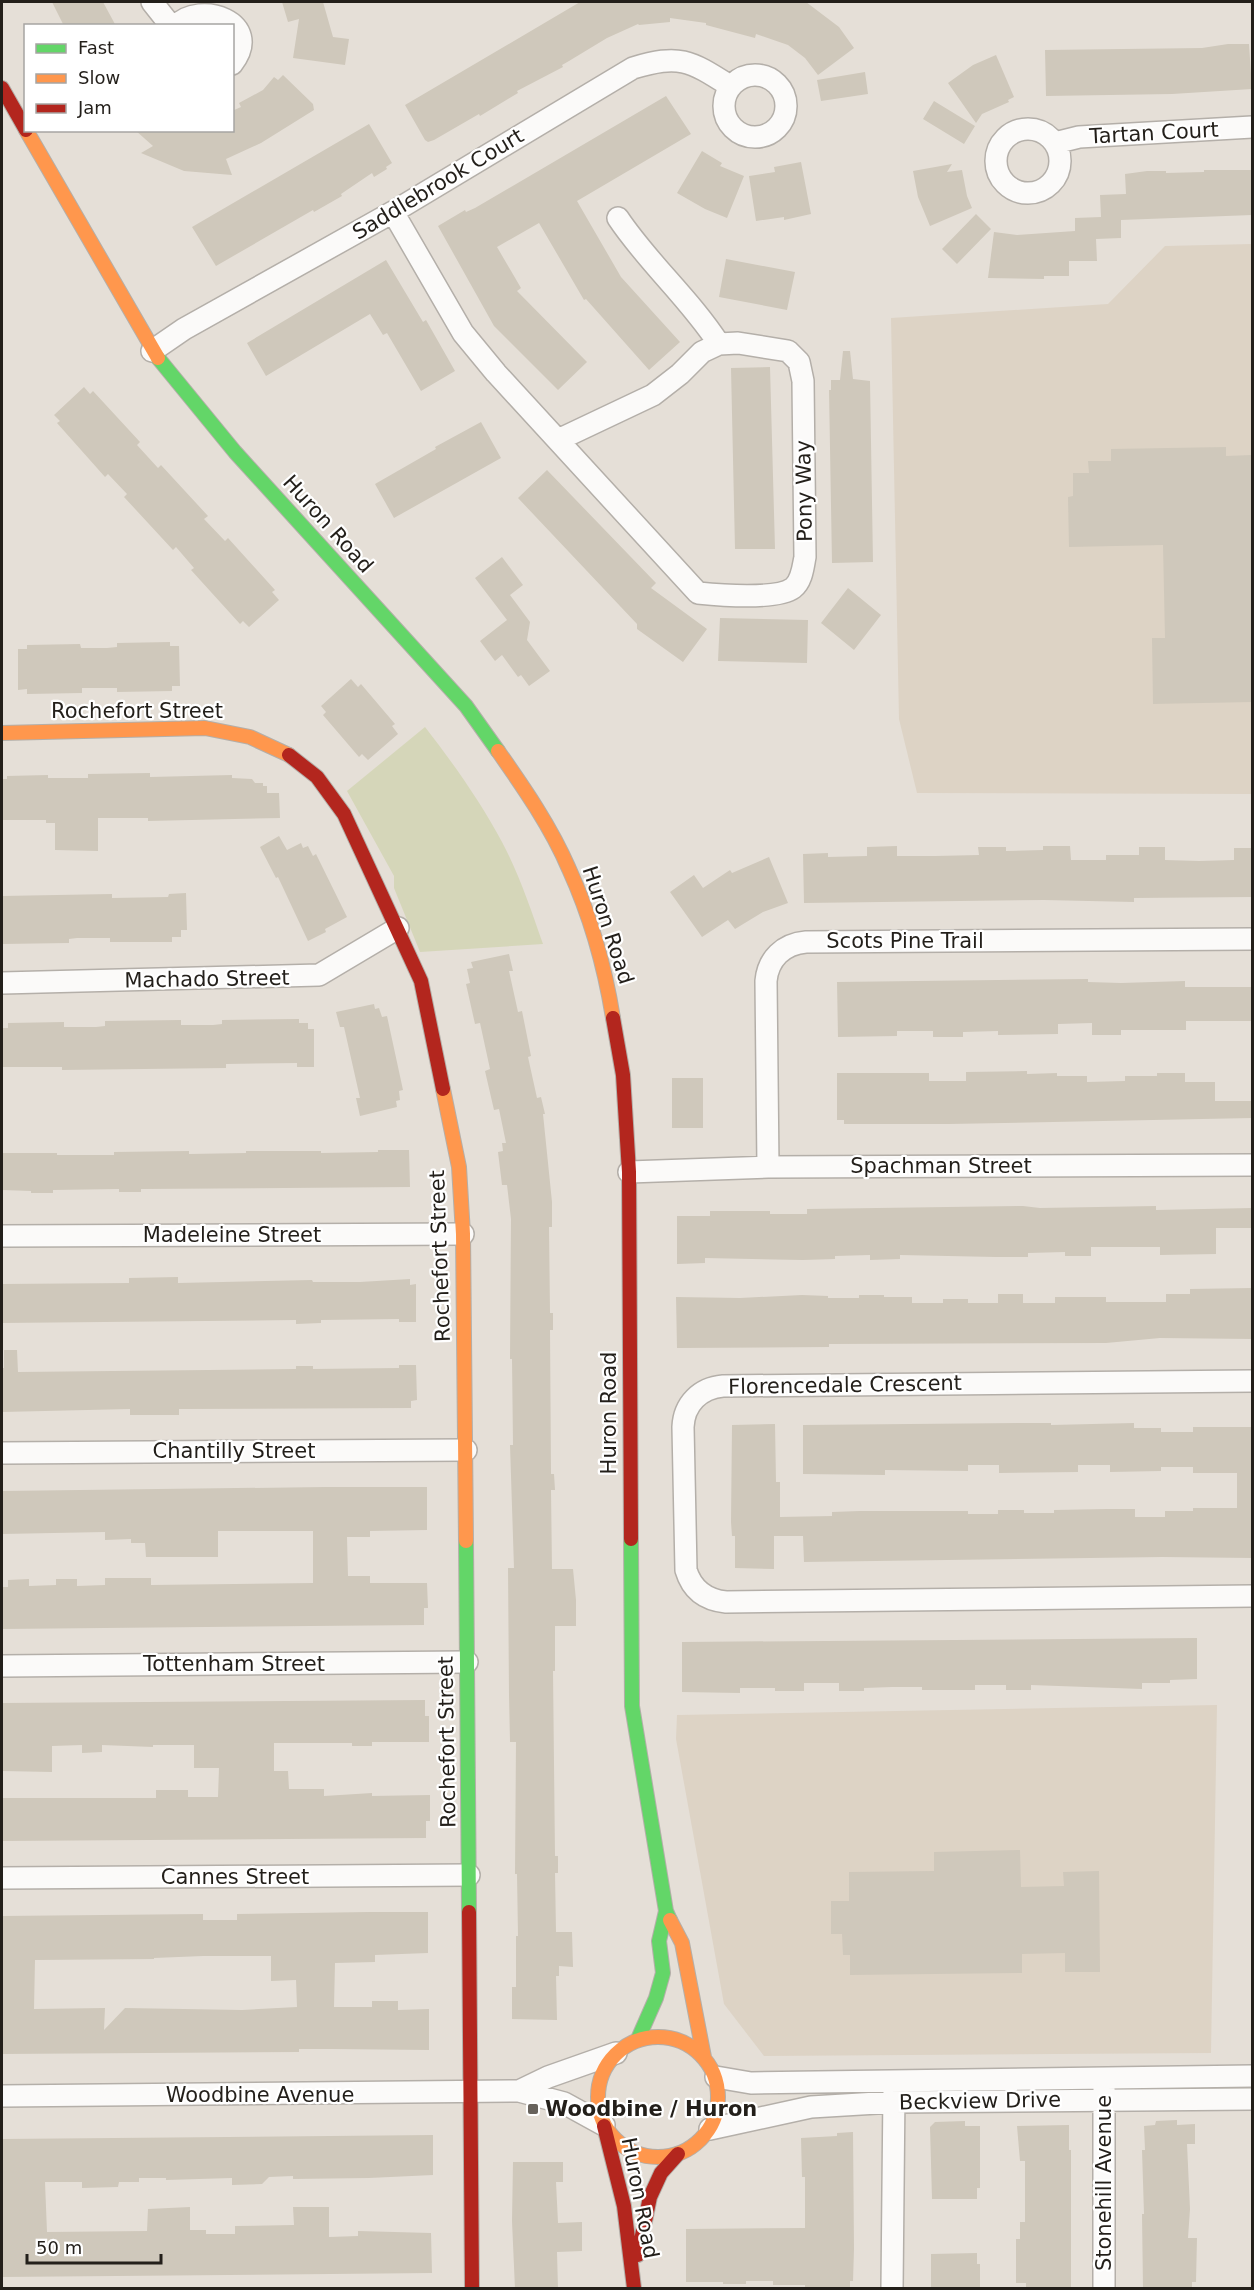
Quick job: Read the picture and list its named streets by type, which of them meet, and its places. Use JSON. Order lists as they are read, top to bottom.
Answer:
{
  "streets": {
    "main road": ["Huron Road", "Rochefort Street"],
    "street": [
      "Tartan Court",
      "Saddlebrook Court",
      "Pony Way",
      "Scots Pine Trail",
      "Machado Street",
      "Spachman Street",
      "Madeleine Street",
      "Florencedale Crescent",
      "Chantilly Street",
      "Tottenham Street",
      "Cannes Street",
      "Woodbine Avenue",
      "Beckview Drive",
      "Stonehill Avenue"
    ]
  },
  "crossings": [
    ["Saddlebrook Court", "Pony Way"],
    ["Saddlebrook Court", "Huron Road"],
    ["Huron Road", "Spachman Street"],
    ["Huron Road", "Woodbine Avenue"],
    ["Huron Road", "Beckview Drive"],
    ["Rochefort Street", "Machado Street"],
    ["Rochefort Street", "Madeleine Street"],
    ["Rochefort Street", "Chantilly Street"],
    ["Rochefort Street", "Tottenham Street"],
    ["Rochefort Street", "Cannes Street"],
    ["Rochefort Street", "Woodbine Avenue"],
    ["Scots Pine Trail", "Spachman Street"],
    ["Woodbine Avenue", "Beckview Drive"],
    ["Beckview Drive", "Stonehill Avenue"]
  ],
  "places": {
    "transit": ["Woodbine / Huron"]
  },
  "legend": ["Fast", "Slow", "Jam"],
  "scale_bar": "50 m"
}
